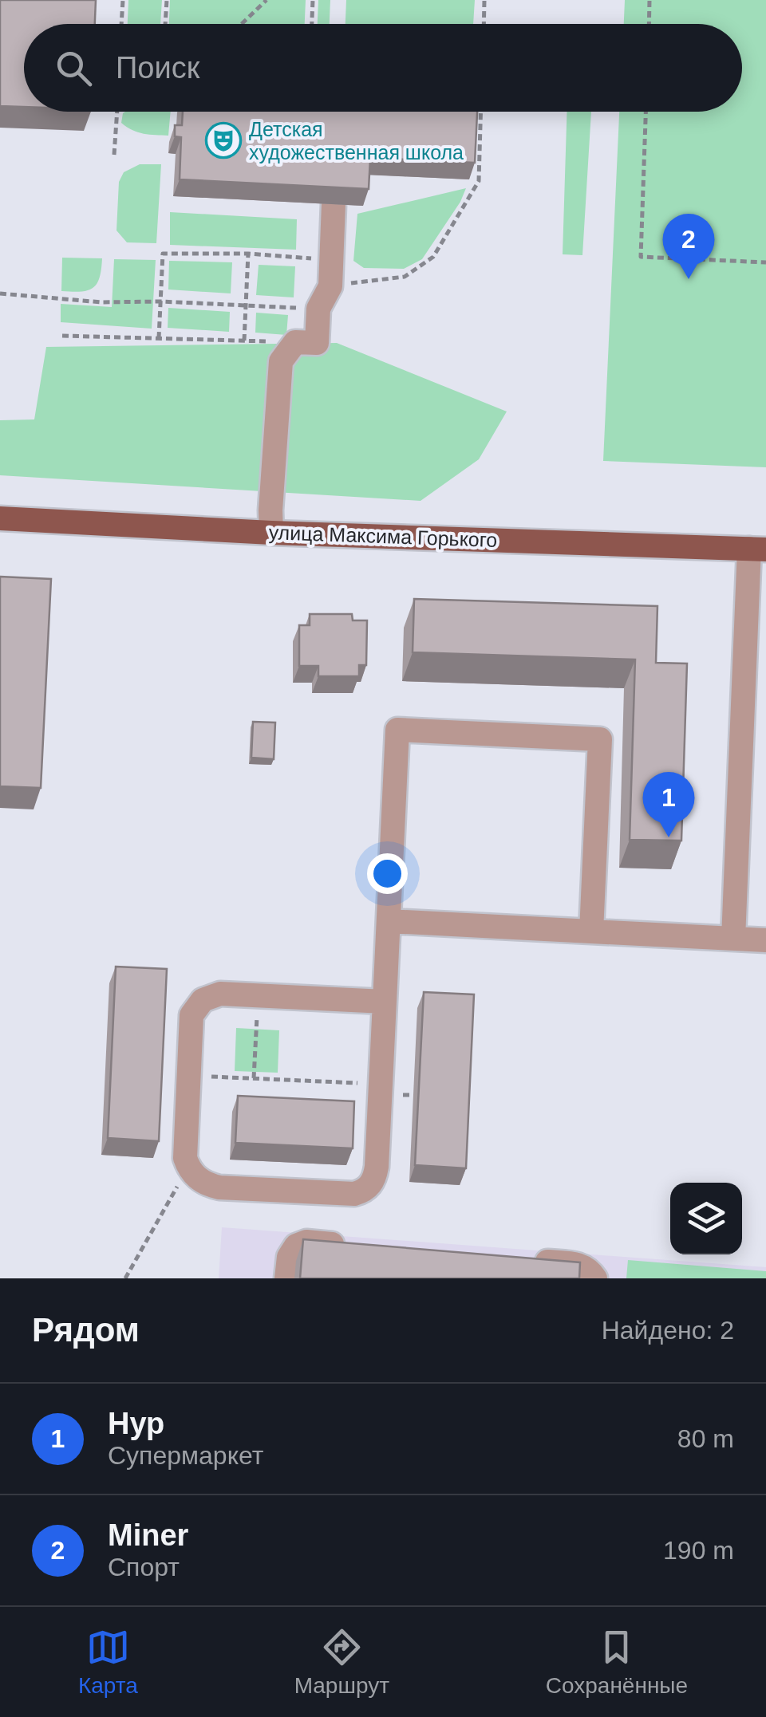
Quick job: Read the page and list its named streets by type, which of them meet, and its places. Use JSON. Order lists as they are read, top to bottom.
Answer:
{
  "streets": {
    "main road": ["улица Максима Горького"]
  },
  "places": {
    "theatre": ["Детская художественная школа"]
  },
  "page": {
    "search": "Поиск",
    "pins": ["2", "1"],
    "heading": ["Рядом", "Найдено: 2"],
    "list": [
      {
        "mark": "1",
        "name": "Нур",
        "note": "Супермаркет",
        "value": "80 m"
      },
      {
        "mark": "2",
        "name": "Miner",
        "note": "Спорт",
        "value": "190 m"
      }
    ],
    "nav": ["Карта", "Маршрут", "Сохранённые"]
  }
}
